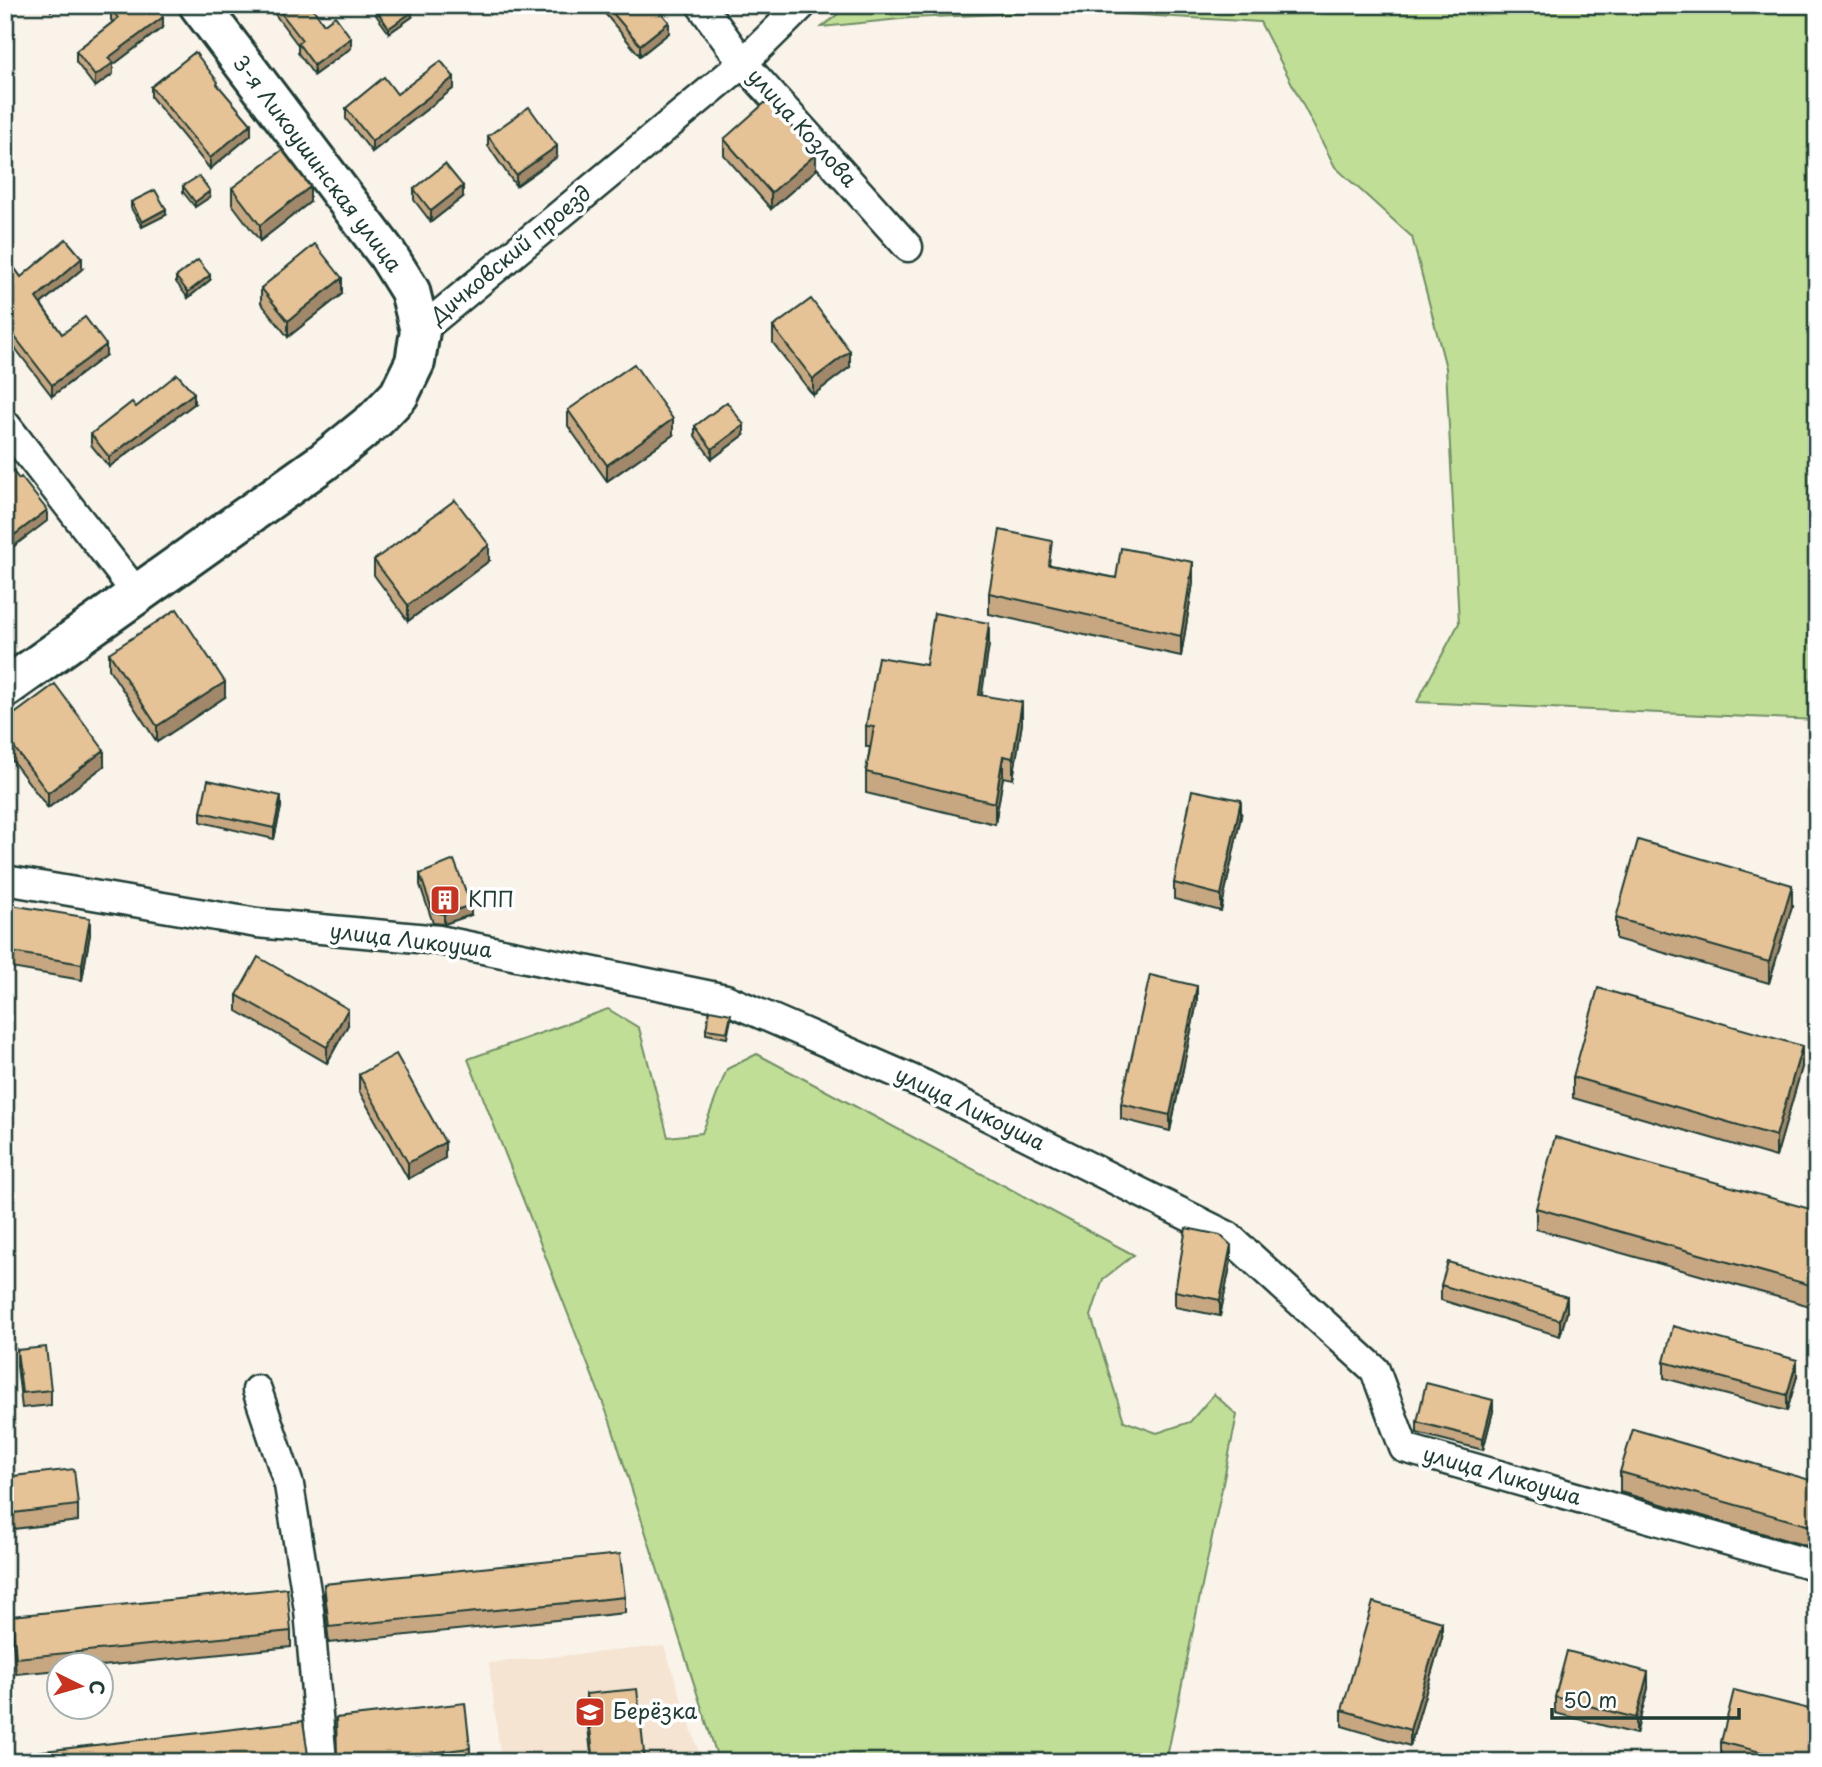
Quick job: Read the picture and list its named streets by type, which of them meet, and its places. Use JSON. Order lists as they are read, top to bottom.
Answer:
{
  "streets": {
    "street": [
      "улица Козлова",
      "3-я Ликоушинская улица",
      "Дичковский проезд",
      "улица Ликоуша"
    ]
  },
  "crossings": [
    ["улица Козлова", "Дичковский проезд"],
    ["3-я Ликоушинская улица", "Дичковский проезд"]
  ],
  "places": {
    "building": ["КПП"],
    "school or university": ["Берёзка"]
  },
  "scale_bar": "50 m",
  "north": "right"
}
